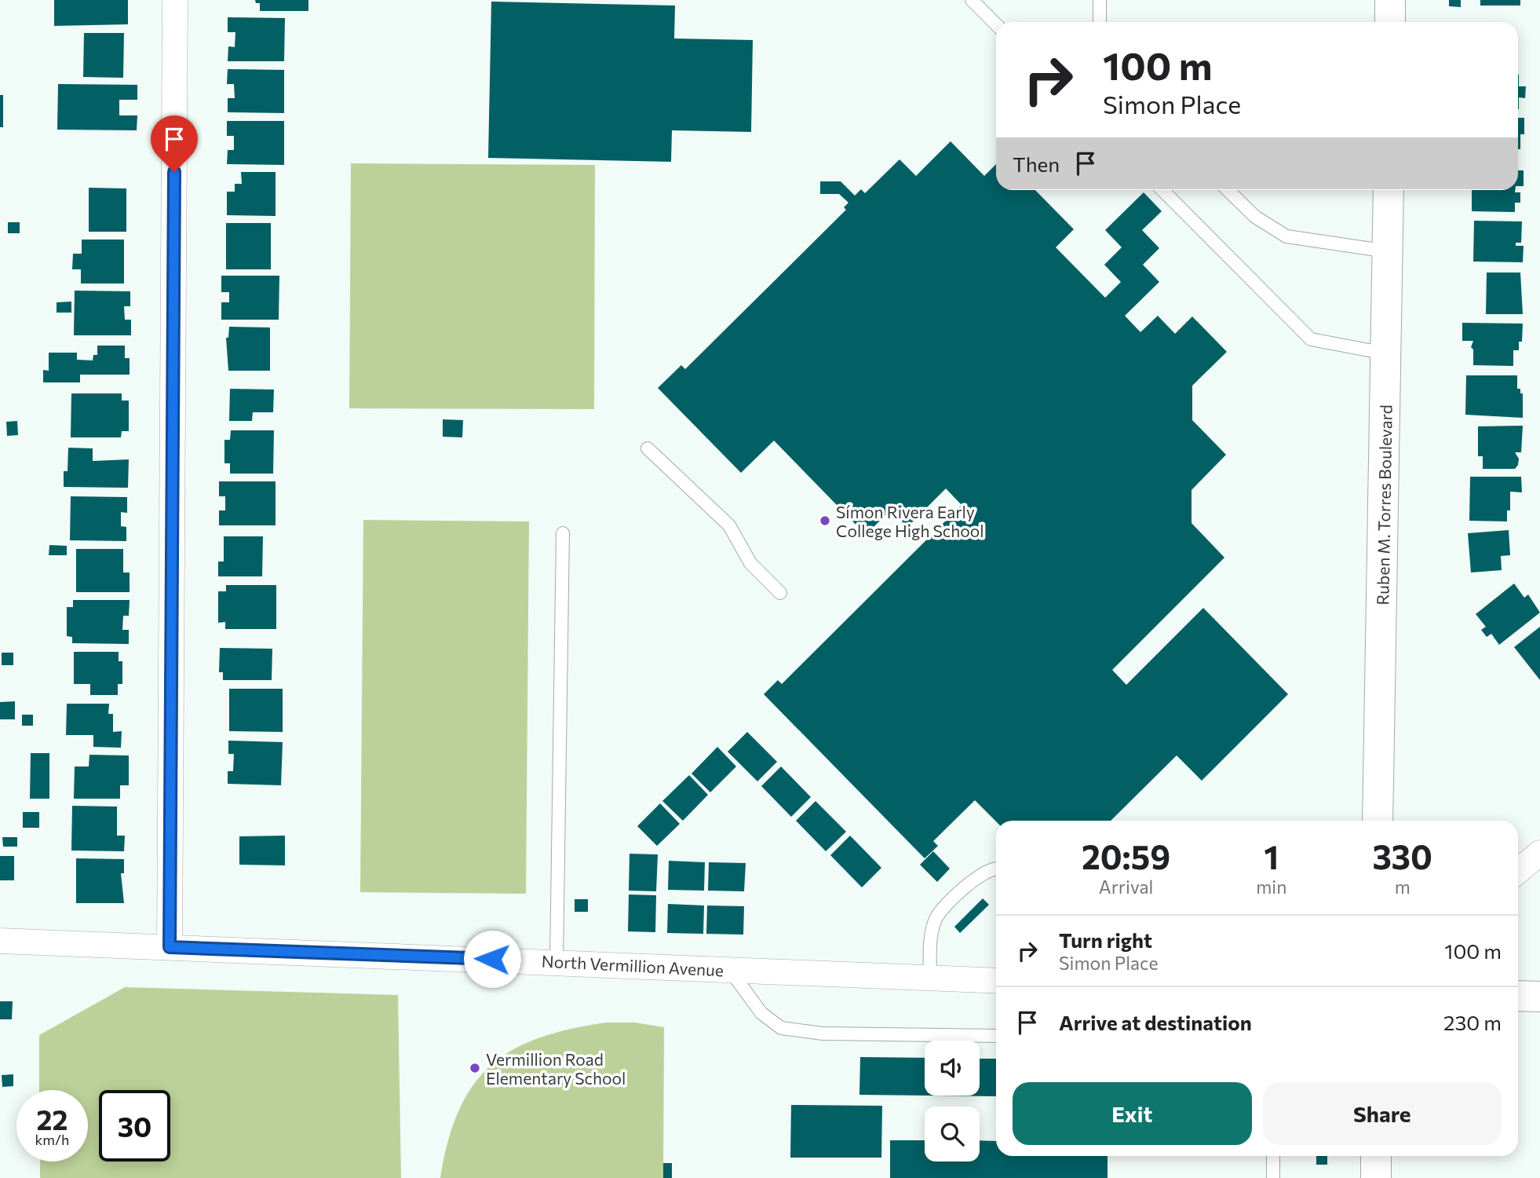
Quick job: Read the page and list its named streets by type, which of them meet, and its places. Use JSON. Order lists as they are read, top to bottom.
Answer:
{
  "streets": {
    "main road": ["Ruben M. Torres Boulevard"],
    "street": ["North Vermillion Avenue"]
  },
  "places": ["Símon Rivera Early College High School", "Vermillion Road Elementary School"],
  "page": {
    "turn": ["100 m", "Simon Place"],
    "then": "Then",
    "eta": [
      "20:59",
      "Arrival",
      "1",
      "min",
      "330",
      "m"
    ],
    "list": [
      {
        "name": "Turn right",
        "note": "Simon Place",
        "value": "100 m"
      },
      {
        "name": "Arrive at destination",
        "value": "230 m"
      }
    ],
    "buttons": ["Exit", "Share"],
    "speed": "22 km/h",
    "limit": "30"
  }
}
